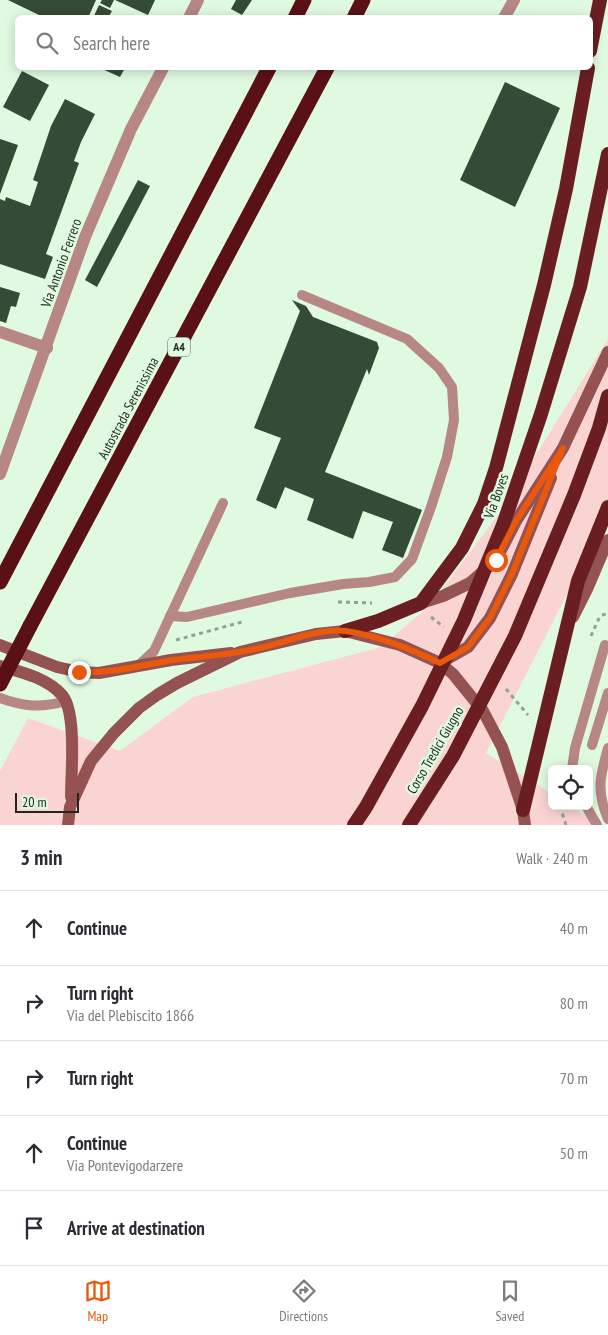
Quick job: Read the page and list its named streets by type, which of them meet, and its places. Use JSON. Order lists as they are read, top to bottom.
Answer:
{
  "streets": {
    "highway": [
      "A4",
      "Autostrada Serenissima",
      "Via Boves",
      "Corso Tredici Giugno"
    ],
    "street": ["Via Antonio Ferrero"]
  },
  "scale_bar": "20 m",
  "page": {
    "search": "Search here",
    "scale": "20 m",
    "heading": ["3 min", "Walk · 240 m"],
    "list": [
      ["Continue", "40 m"],
      ["Turn right", "Via del Plebiscito 1866", "80 m"],
      ["Turn right", "70 m"],
      ["Continue", "Via Pontevigodarzere", "50 m"],
      "Arrive at destination"
    ],
    "nav": ["Map", "Directions", "Saved"]
  }
}
